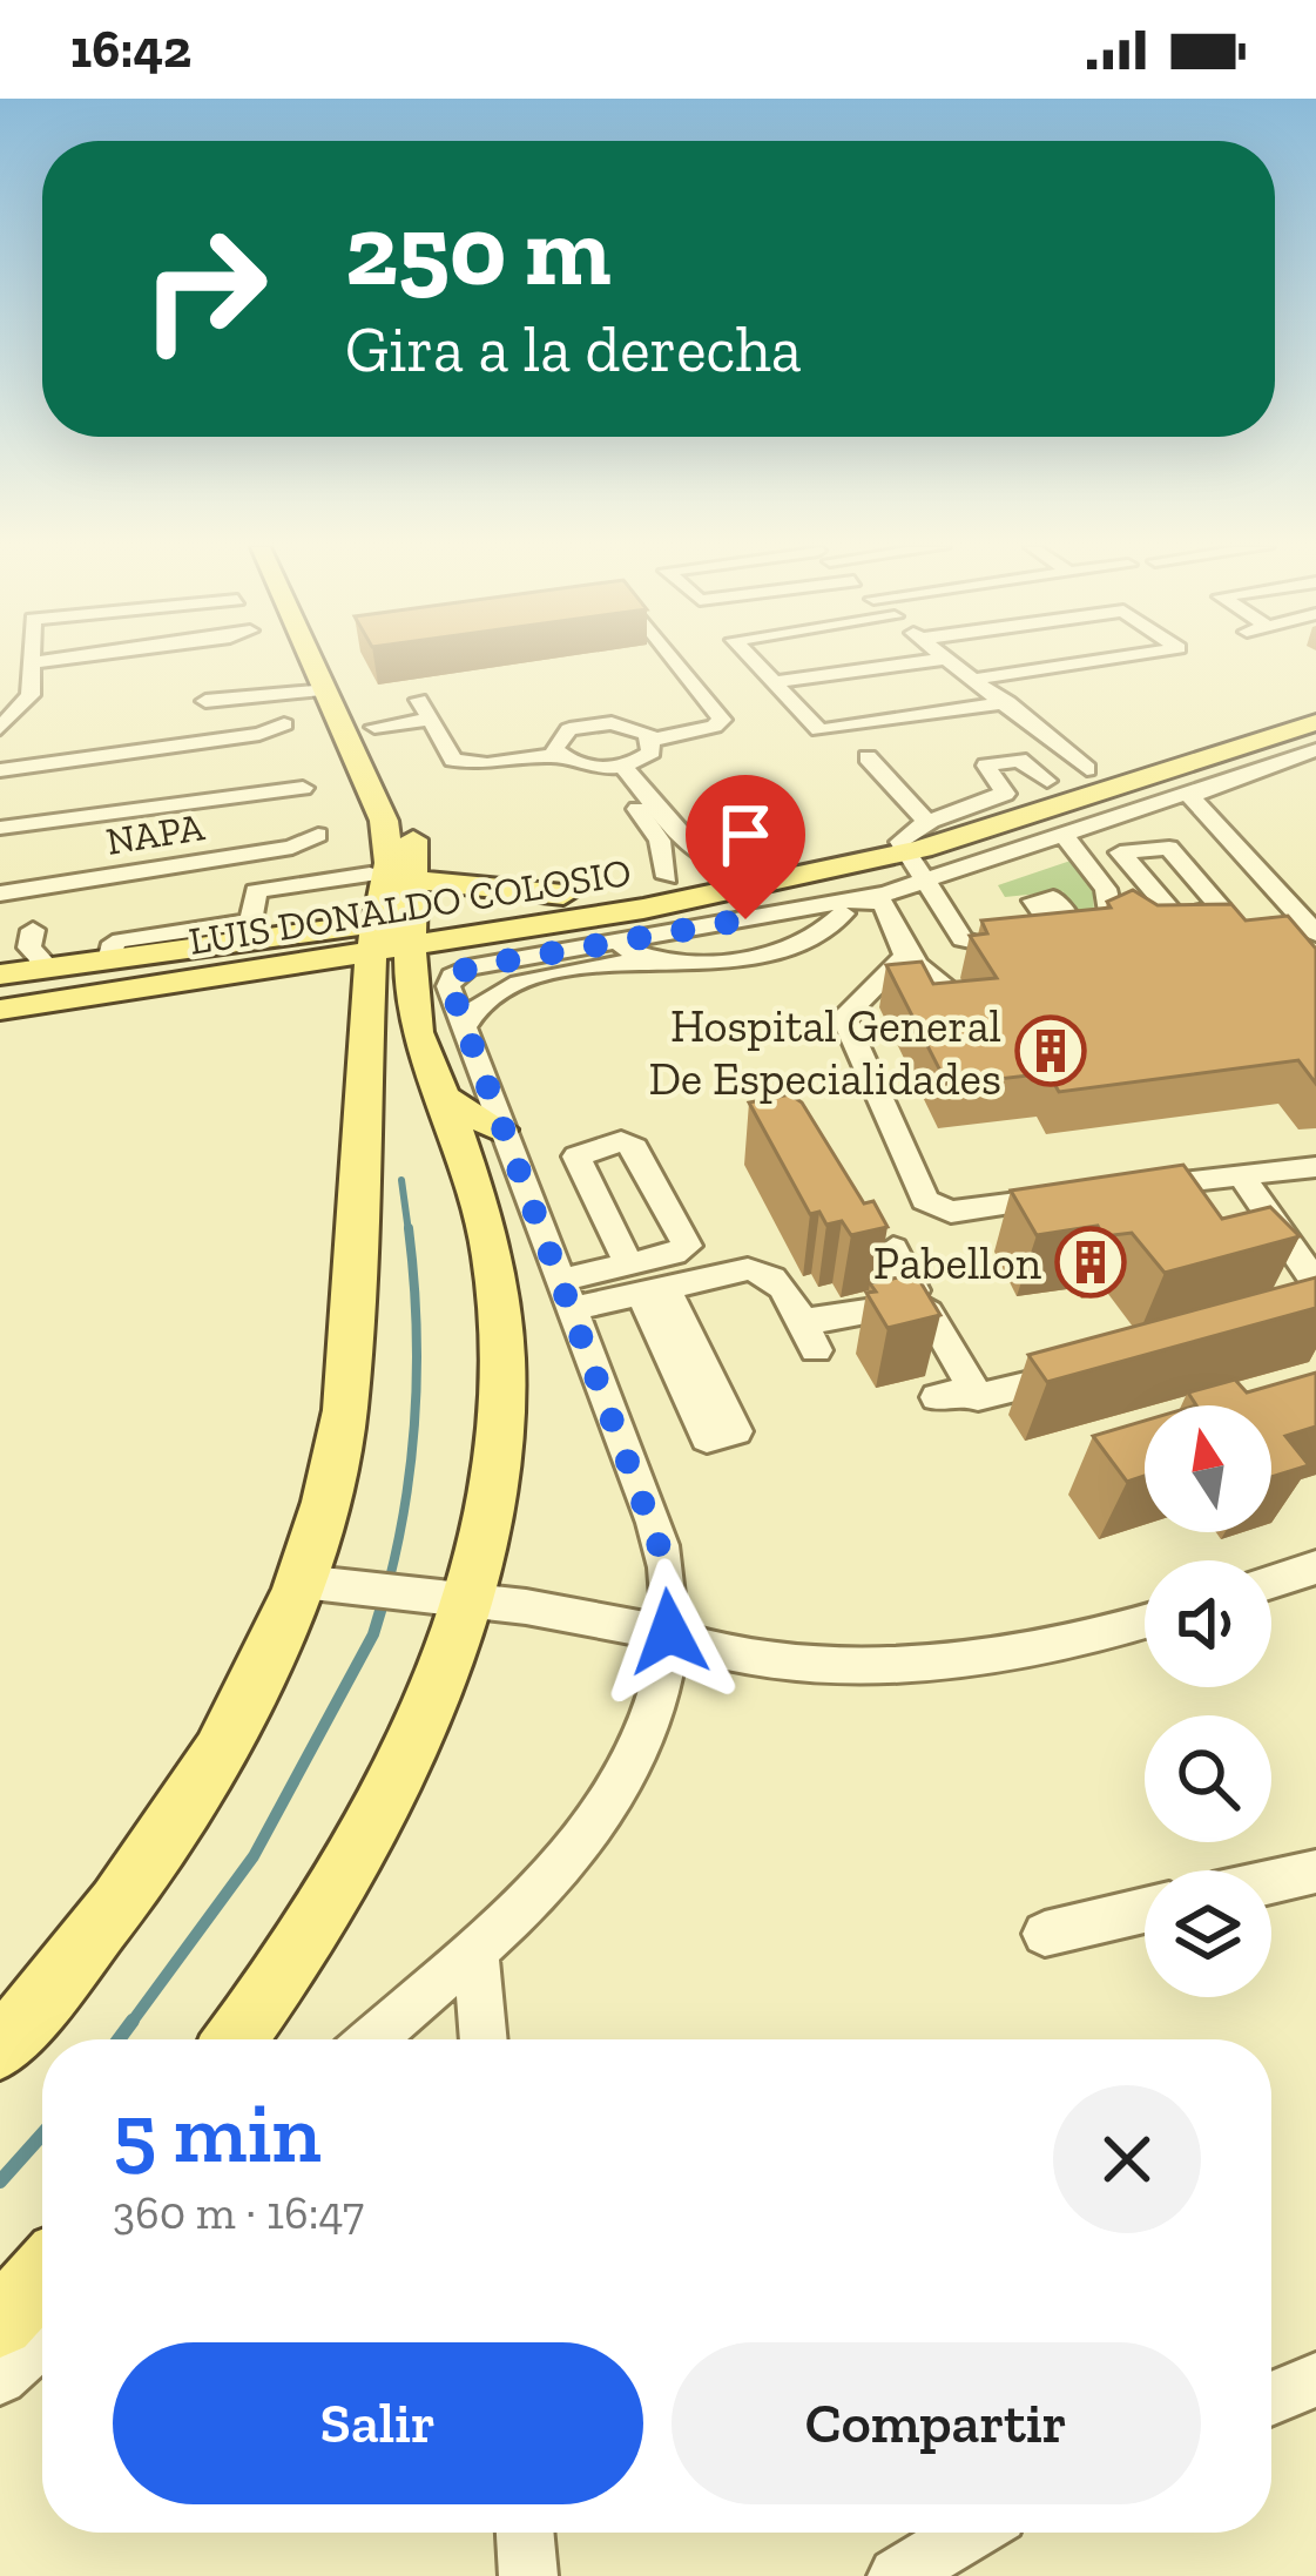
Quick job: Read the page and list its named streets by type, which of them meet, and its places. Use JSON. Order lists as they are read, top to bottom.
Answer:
{
  "streets": {
    "main road": ["LUIS DONALDO COLOSIO"],
    "street": ["NAPA"]
  },
  "places": {
    "building": ["Hospital General De Especialidades", "Pabellon"]
  },
  "north": "top",
  "page": {
    "status": "16:42",
    "turn": ["250 m", "Gira a la derecha"],
    "heading": ["5 min", "360 m · 16:47"],
    "buttons": ["Salir", "Compartir"]
  }
}
